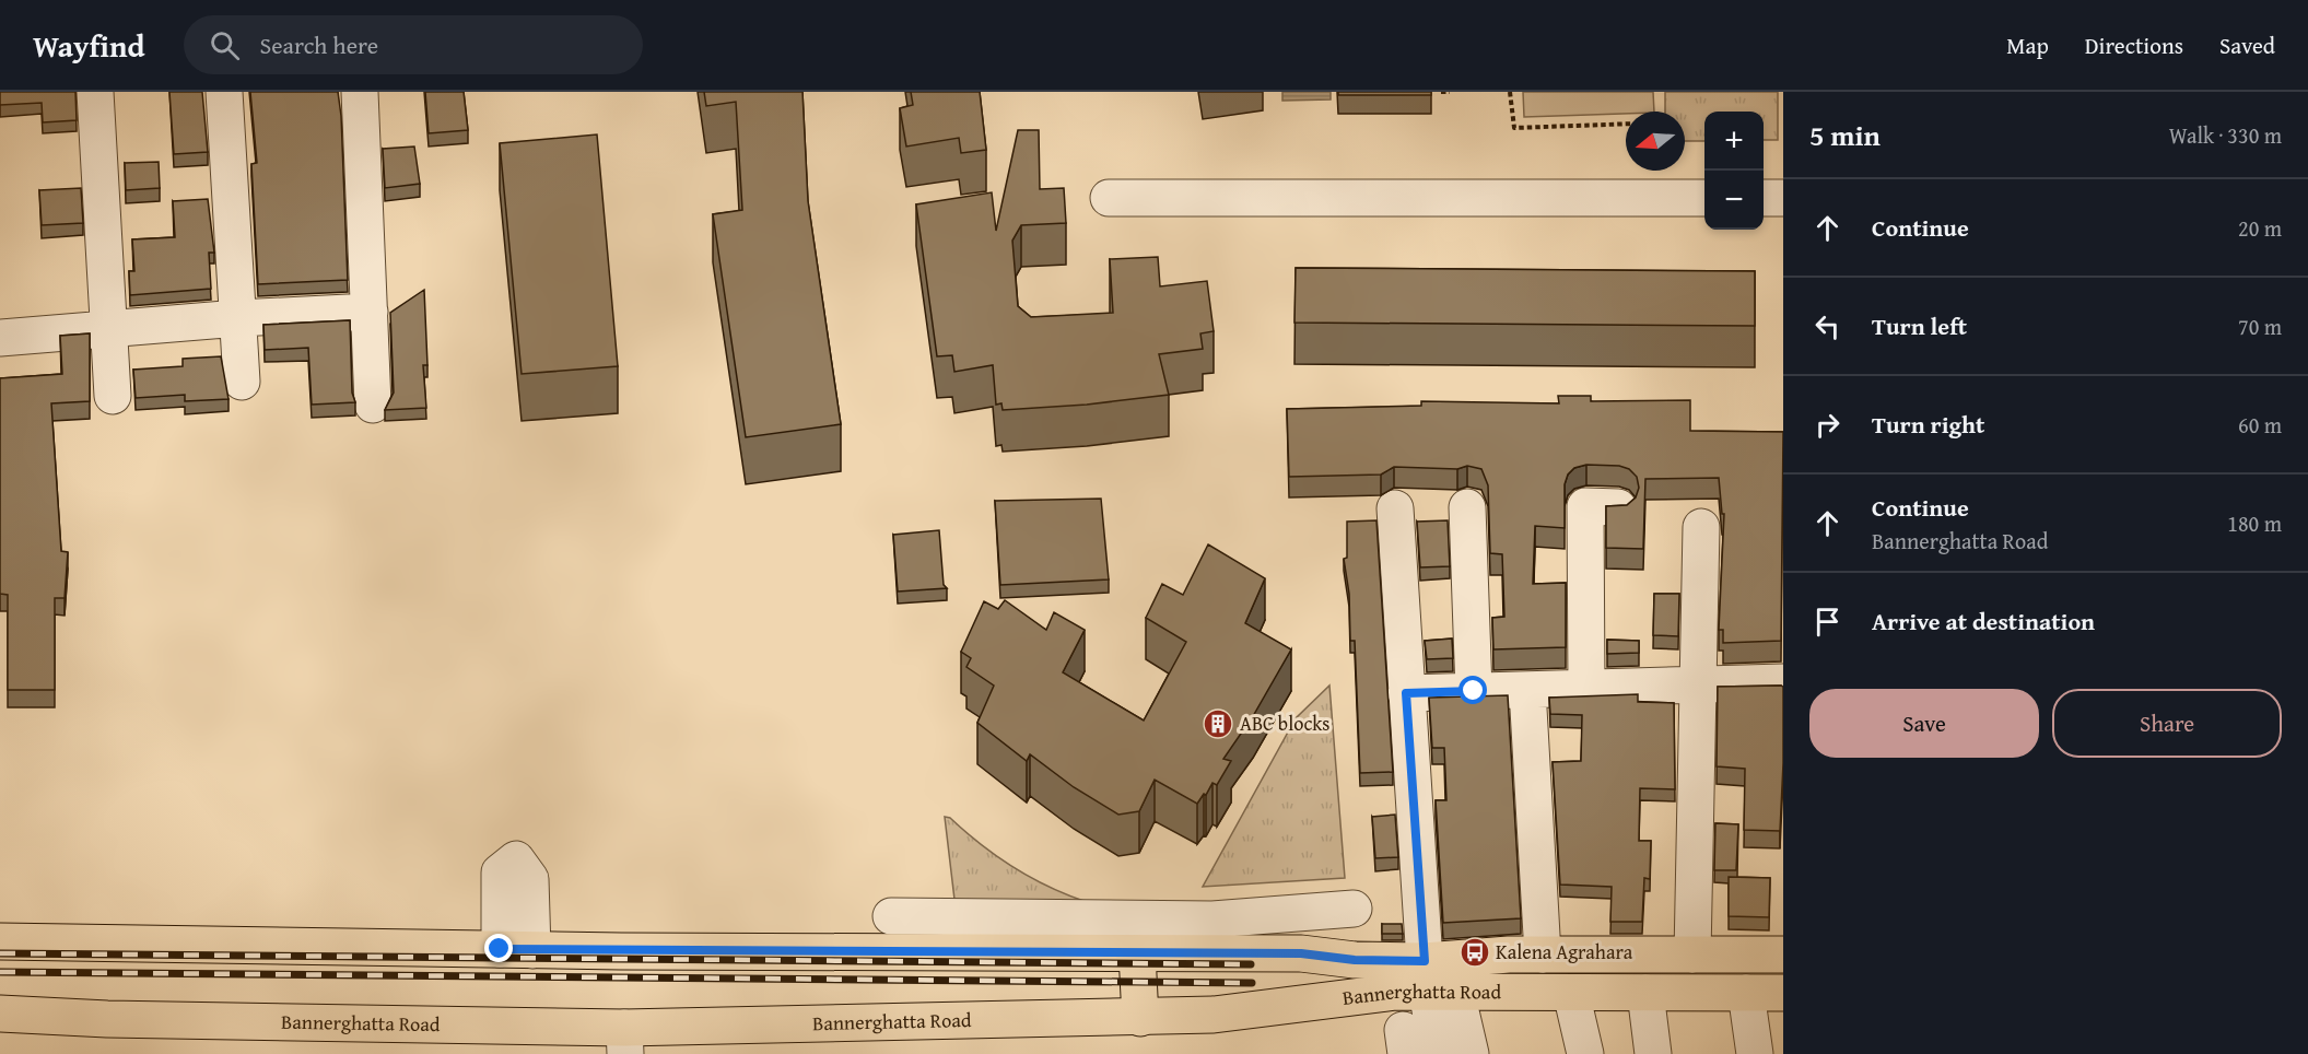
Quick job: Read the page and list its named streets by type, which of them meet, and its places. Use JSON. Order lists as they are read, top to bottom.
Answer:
{
  "streets": {
    "main road": ["Bannerghatta Road"]
  },
  "places": {
    "building": ["ABC blocks"],
    "bus stop": ["Kalena Agrahara"]
  },
  "north": "left",
  "page": {
    "header": "Wayfind",
    "search": "Search here",
    "nav": ["Map", "Directions", "Saved"],
    "heading": ["5 min", "Walk · 330 m"],
    "map_buttons": ["+", "−"],
    "list": [
      ["Continue", "20 m"],
      ["Turn left", "70 m"],
      ["Turn right", "60 m"],
      ["Continue", "Bannerghatta Road", "180 m"],
      "Arrive at destination"
    ],
    "buttons": ["Save", "Share"]
  }
}
